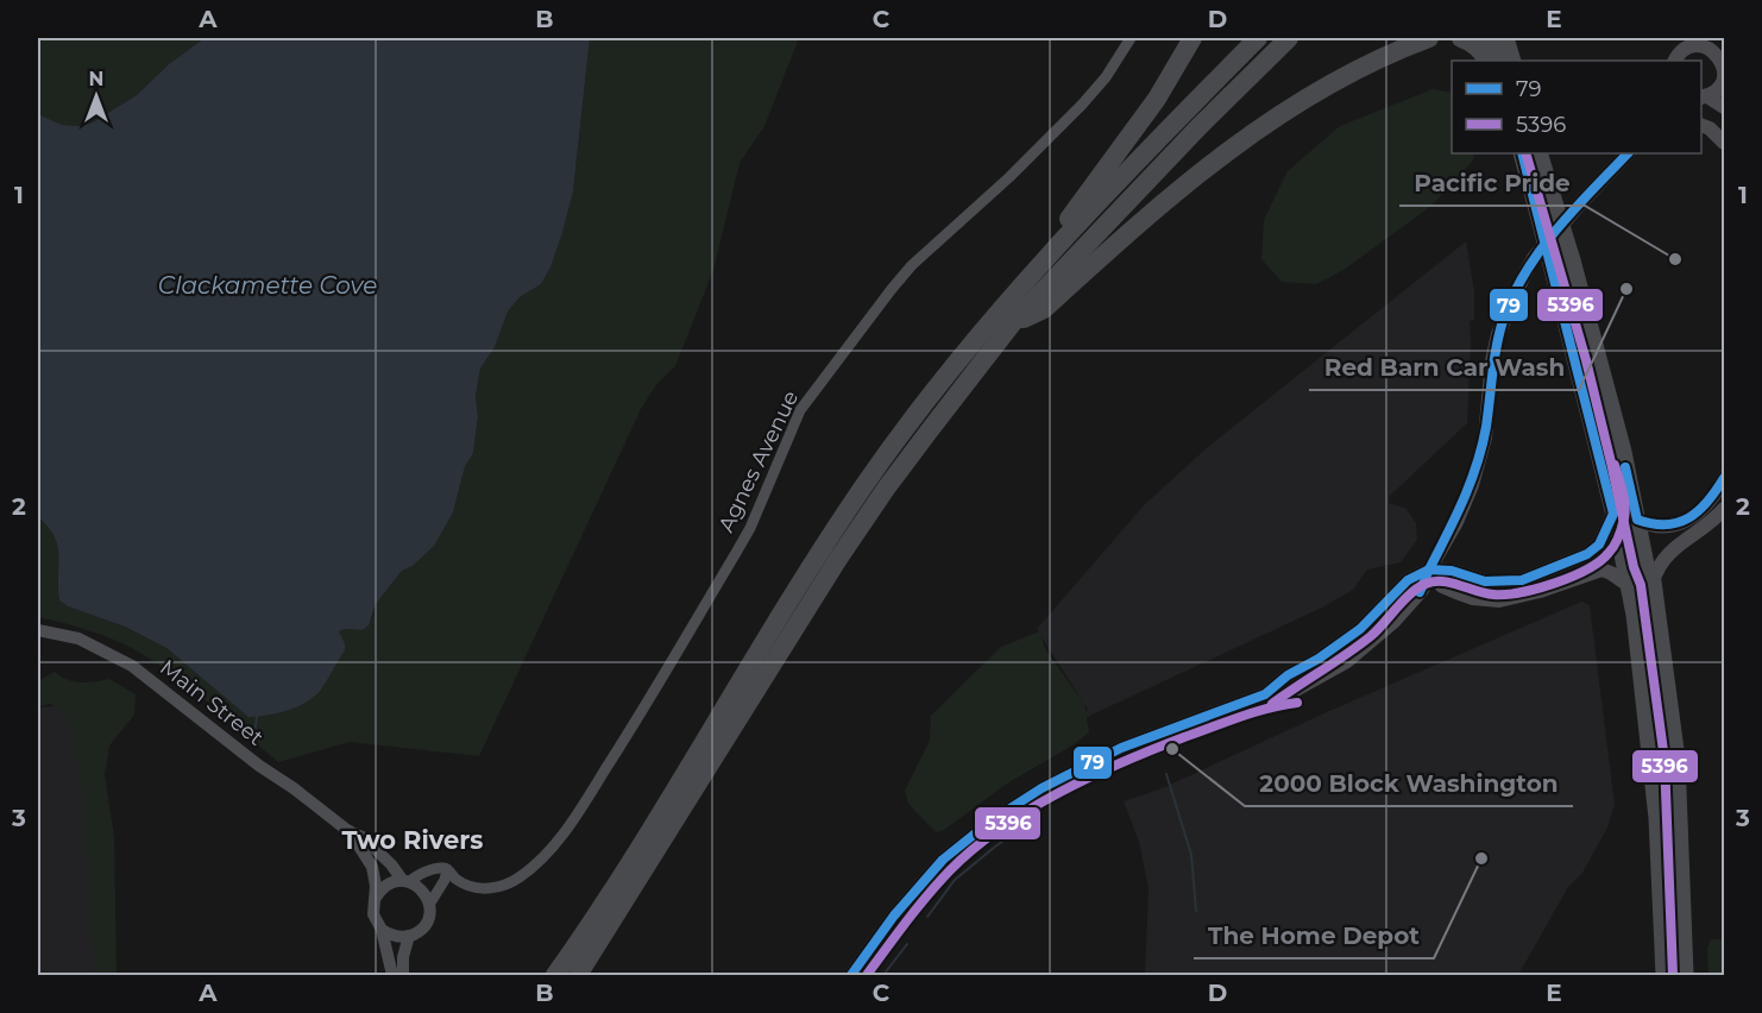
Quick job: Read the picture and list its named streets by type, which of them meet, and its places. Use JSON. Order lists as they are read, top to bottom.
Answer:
{
  "streets": {
    "street": ["Agnes Avenue", "Main Street"]
  },
  "districts": ["Two Rivers"],
  "water": ["Clackamette Cove"],
  "places": [
    "Pacific Pride",
    "Red Barn Car Wash",
    "2000 Block Washington",
    "The Home Depot"
  ],
  "lines": ["transit line 79", "transit line 5396"],
  "legend": ["79", "5396"],
  "north": "top",
  "grid": {
    "columns": [
      "A",
      "B",
      "C",
      "D",
      "E"
    ],
    "rows": ["1", "2", "3"]
  }
}
